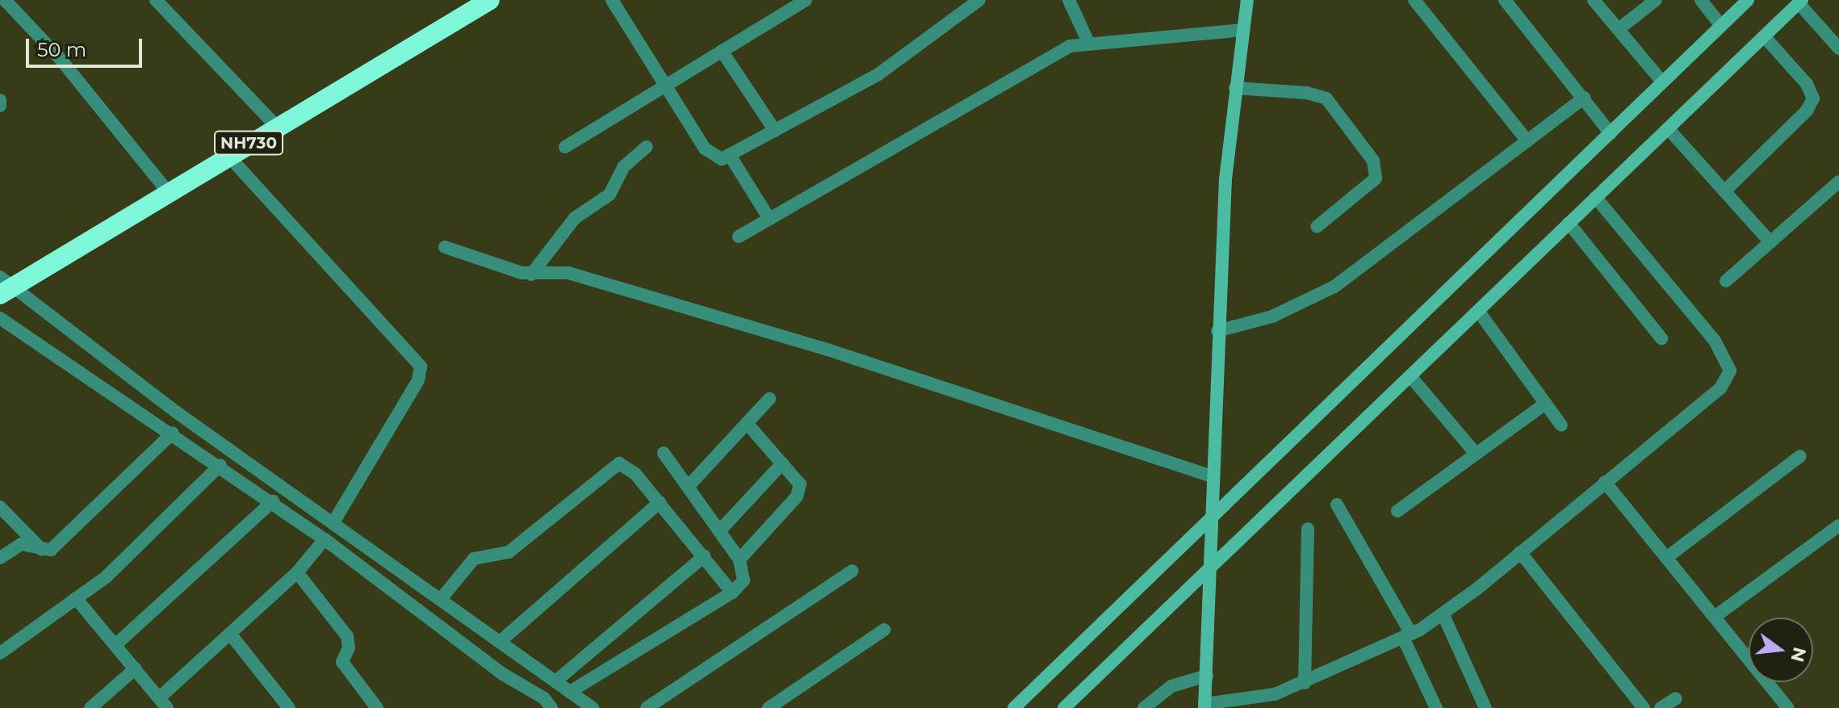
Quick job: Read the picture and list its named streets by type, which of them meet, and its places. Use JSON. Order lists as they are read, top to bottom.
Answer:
{
  "streets": {
    "highway": ["NH730"]
  },
  "scale_bar": "50 m",
  "north": "right"
}
